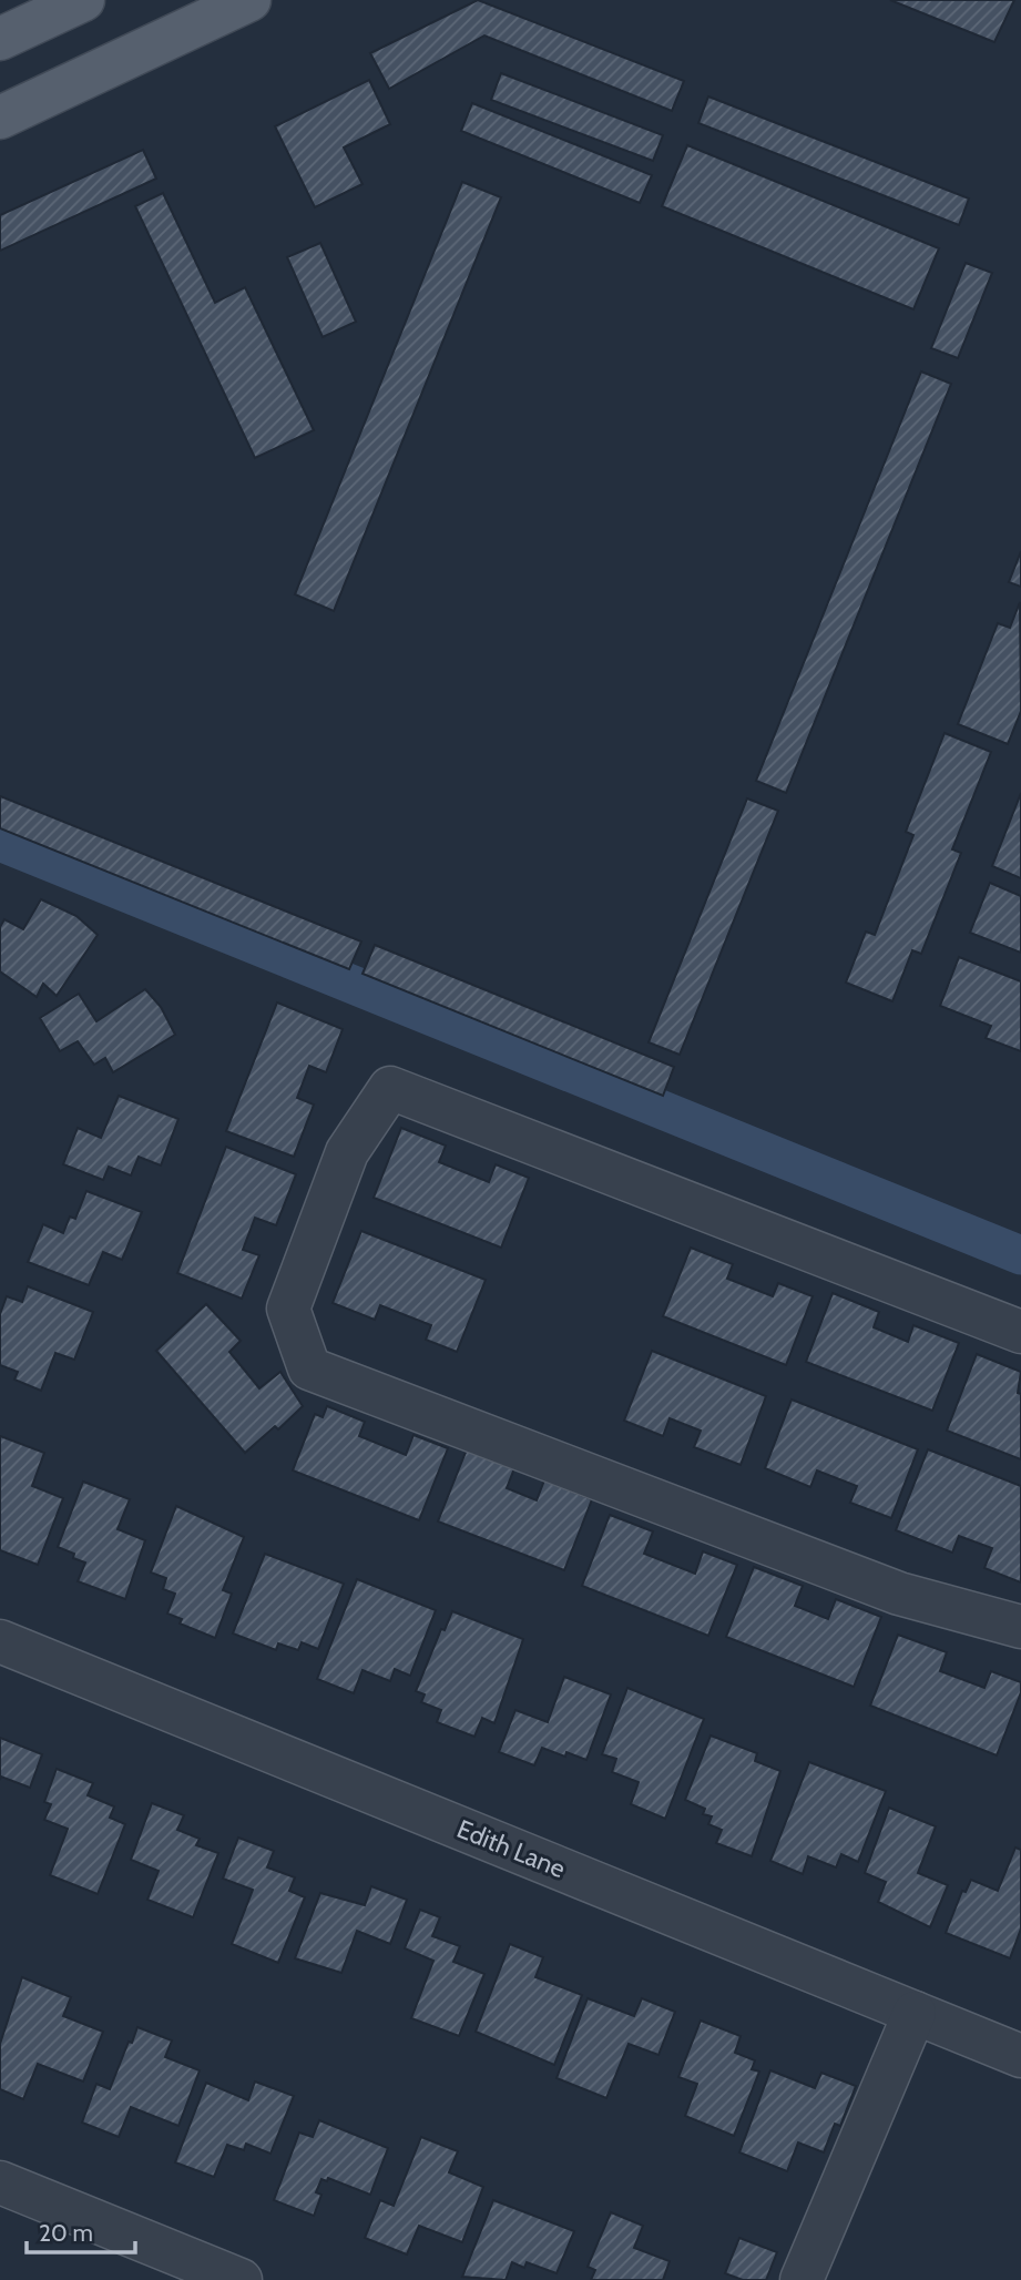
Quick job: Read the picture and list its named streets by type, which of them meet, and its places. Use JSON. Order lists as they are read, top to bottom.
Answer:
{
  "streets": {
    "street": ["Edith Lane"]
  },
  "scale_bar": "20 m"
}
